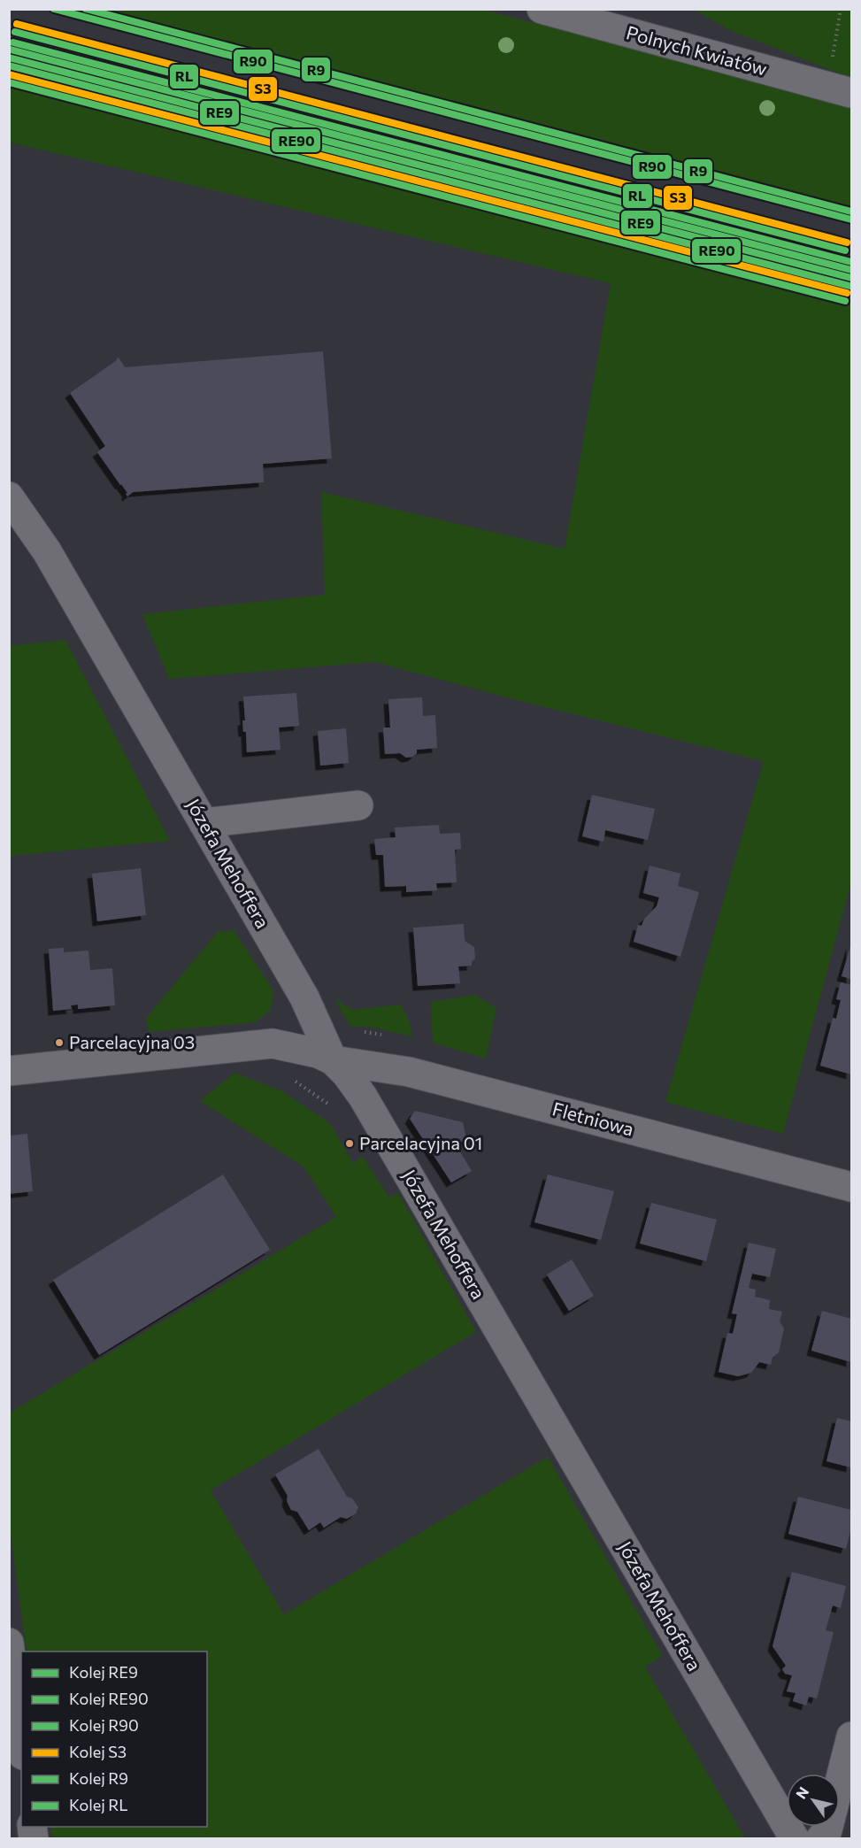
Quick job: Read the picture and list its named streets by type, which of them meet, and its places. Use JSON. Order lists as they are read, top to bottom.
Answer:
{
  "streets": {
    "street": ["Polnych Kwiatów", "Józefa Mehoffera", "Fletniowa"]
  },
  "crossings": [
    ["Józefa Mehoffera", "Fletniowa"]
  ],
  "places": ["Parcelacyjna 03", "Parcelacyjna 01"],
  "lines": [
    "rail line R90",
    "rail line R9",
    "rail line S3",
    "rail line RL",
    "rail line RE9",
    "rail line RE90"
  ],
  "legend": [
    "Kolej RE9",
    "Kolej RE90",
    "Kolej R90",
    "Kolej S3",
    "Kolej R9",
    "Kolej RL"
  ],
  "north": "top left"
}
